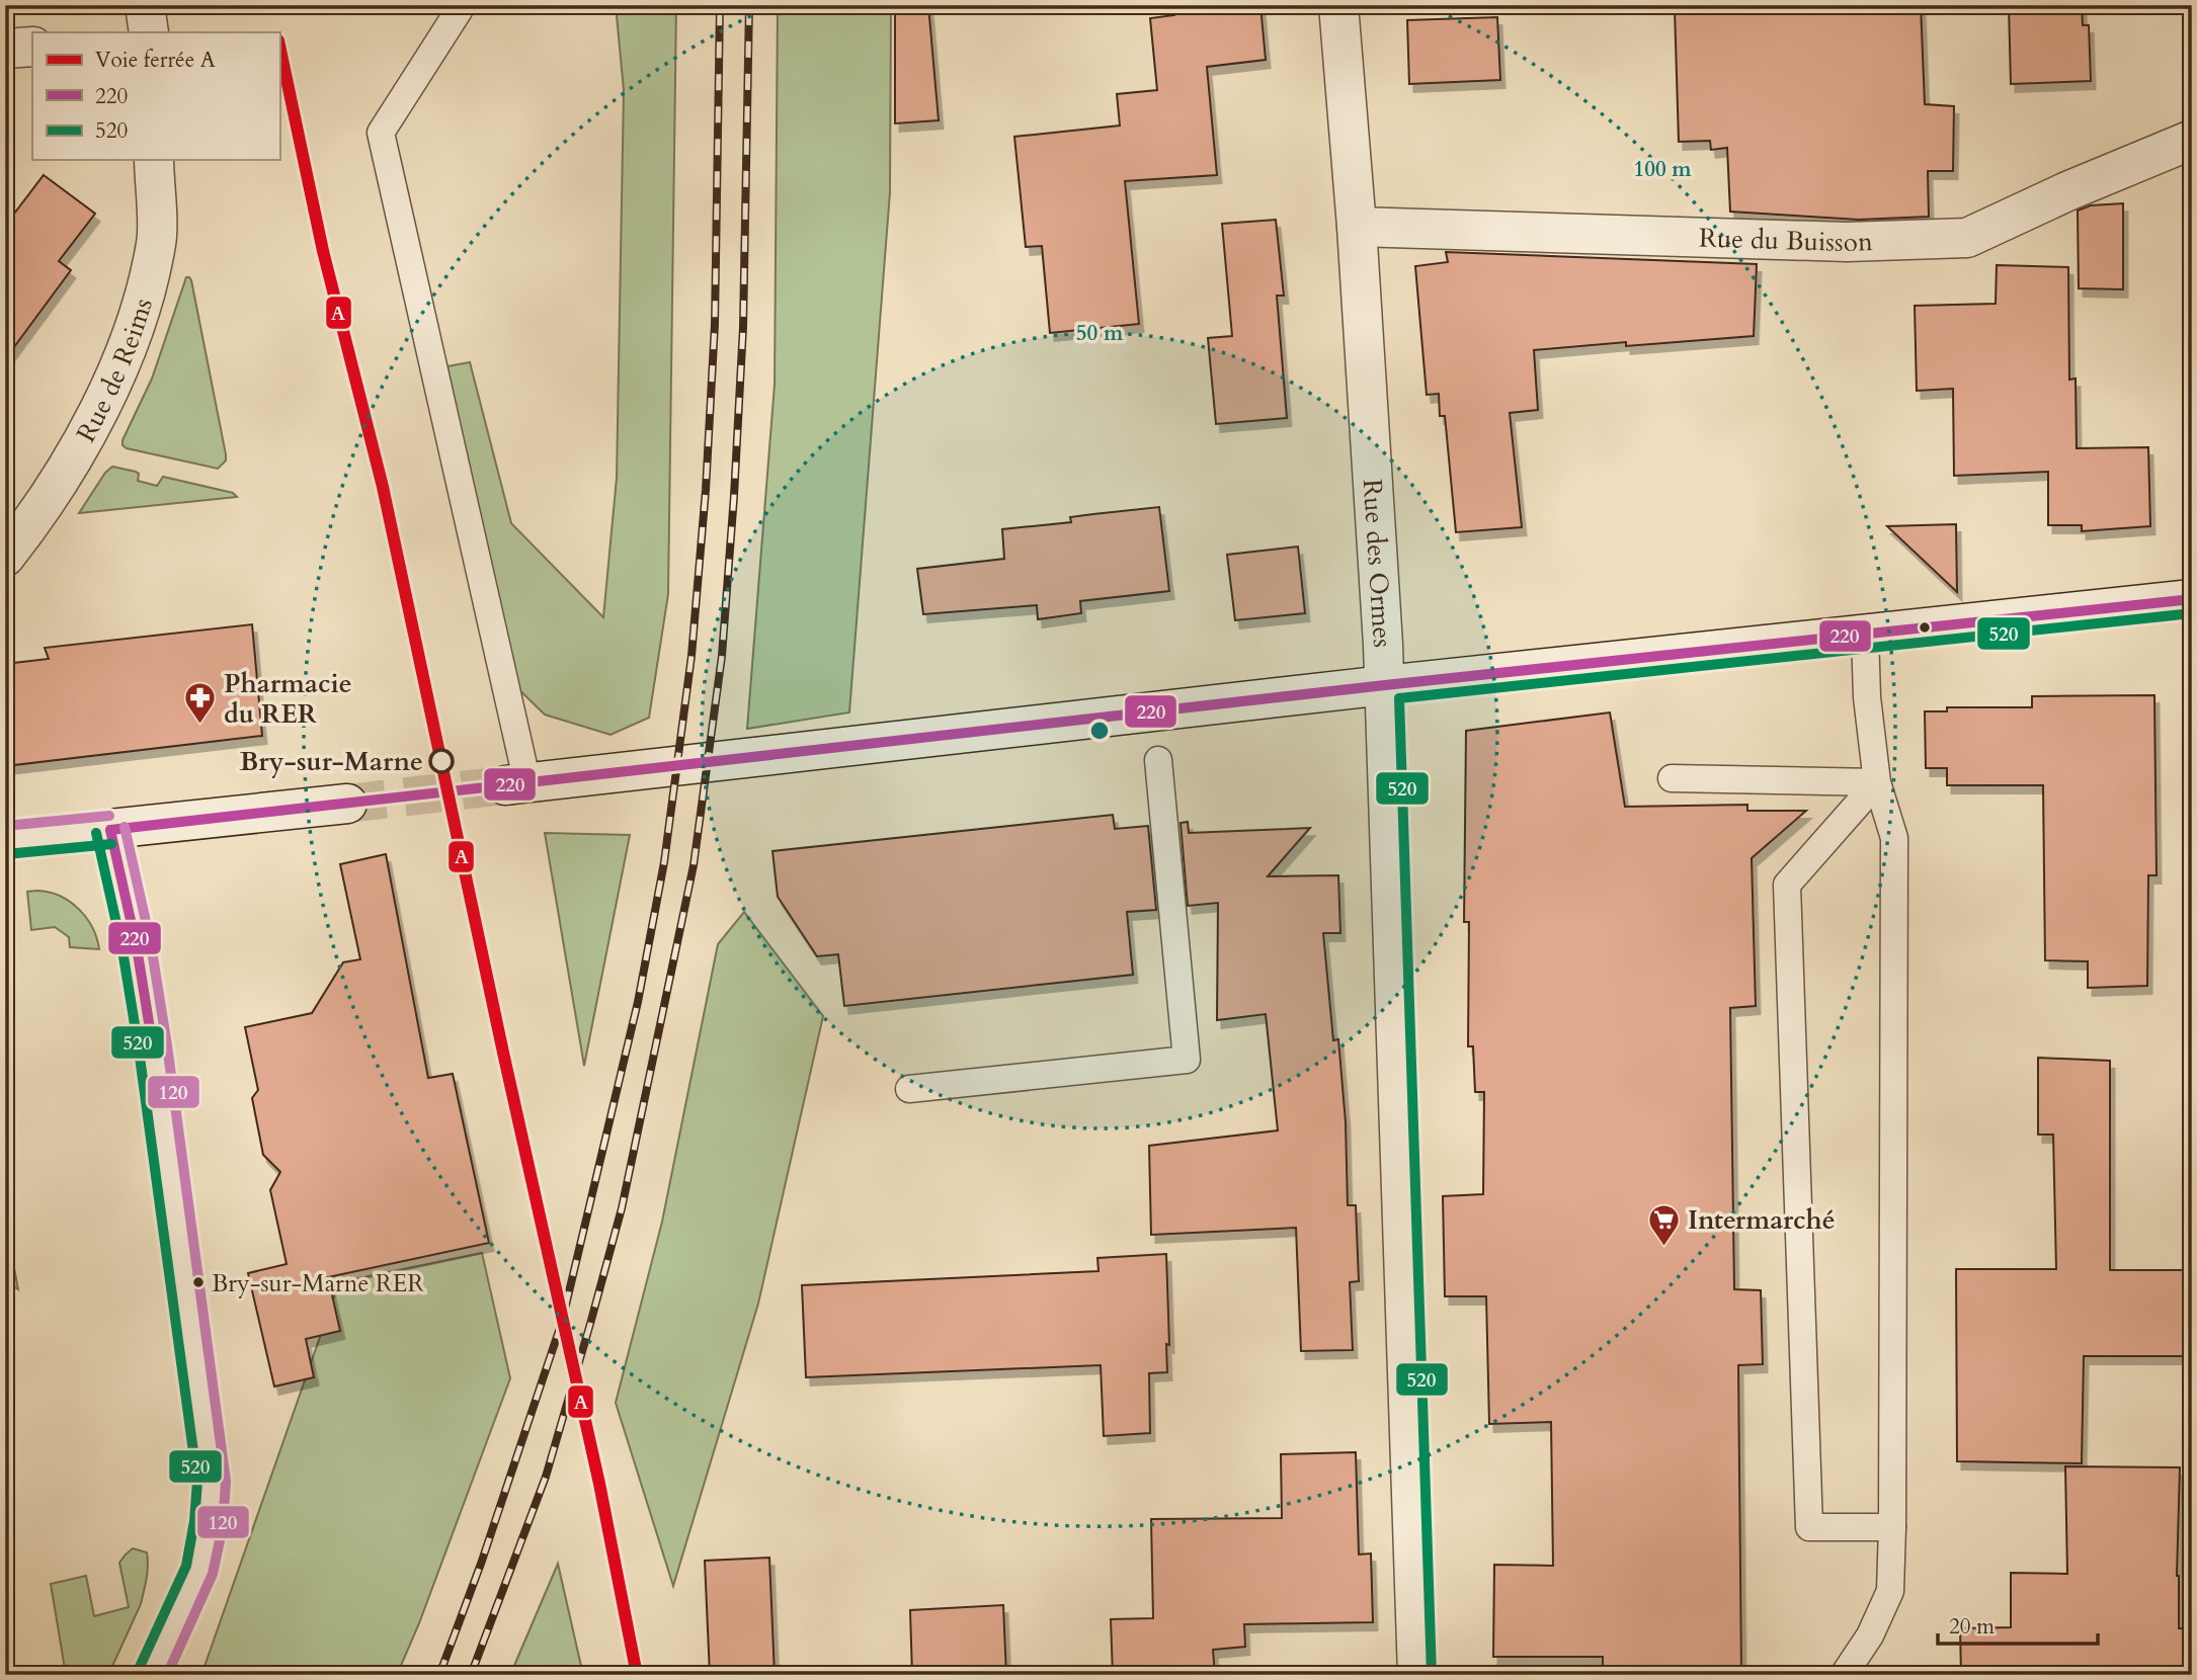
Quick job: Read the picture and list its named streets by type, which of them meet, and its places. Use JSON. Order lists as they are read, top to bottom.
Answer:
{
  "streets": {
    "street": ["Rue du Buisson", "Rue de Reims", "Rue des Ormes"]
  },
  "crossings": [
    ["Rue du Buisson", "Rue des Ormes"]
  ],
  "places": {
    "pharmacy": ["Pharmacie du RER"],
    "other": ["Bry-sur-Marne", "Bry-sur-Marne RER"],
    "supermarket": ["Intermarché"]
  },
  "lines": [
    "rail line A",
    "transit line 220",
    "transit line 520",
    "transit line 120"
  ],
  "legend": ["Voie ferrée A", "220", "520"],
  "scale_bar": "20 m",
  "rings": ["100 m", "50 m"]
}
